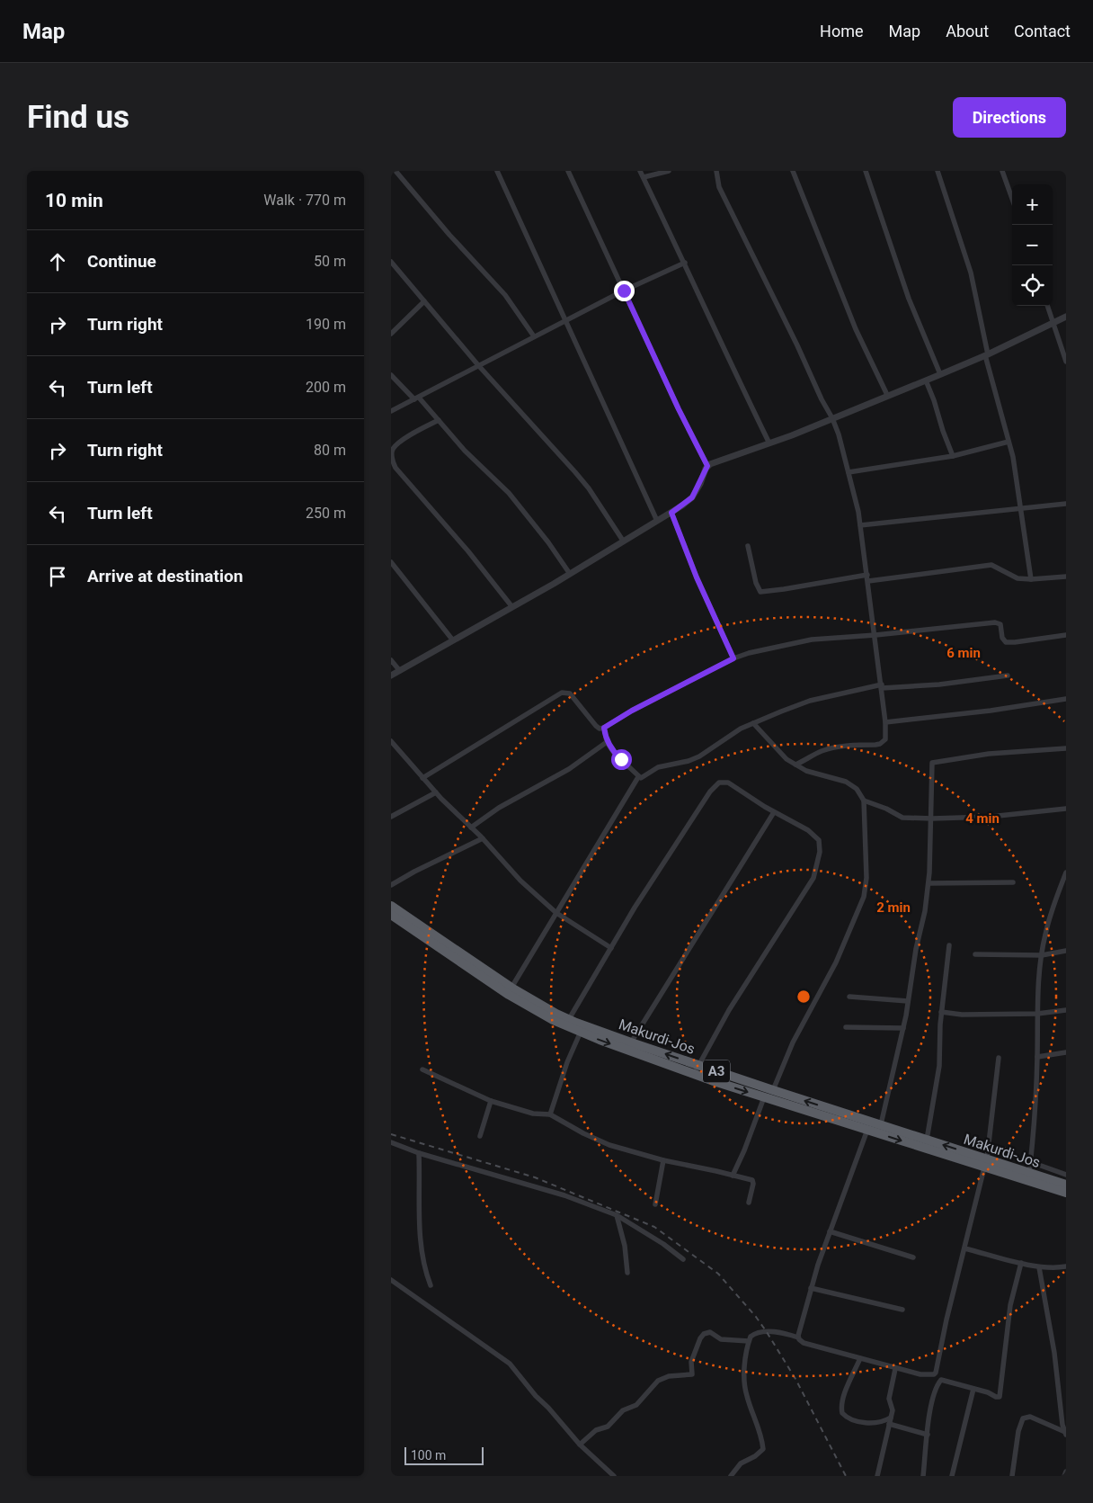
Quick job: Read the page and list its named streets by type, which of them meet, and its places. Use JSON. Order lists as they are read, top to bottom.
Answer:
{
  "streets": {
    "highway": ["Makurdi-Jos", "A3"]
  },
  "scale_bar": "100 m",
  "page": {
    "header": "Map",
    "nav": [
      "Home",
      "Map",
      "About",
      "Contact"
    ],
    "buttons": "Directions",
    "title": "Find us",
    "heading": ["10 min", "Walk · 770 m"],
    "map_buttons": ["+", "−"],
    "list": [
      ["Continue", "50 m"],
      ["Turn right", "190 m"],
      ["Turn left", "200 m"],
      ["Turn right", "80 m"],
      ["Turn left", "250 m"],
      "Arrive at destination"
    ],
    "scale": "100 m"
  },
  "rings": ["6 min", "4 min", "2 min"]
}
